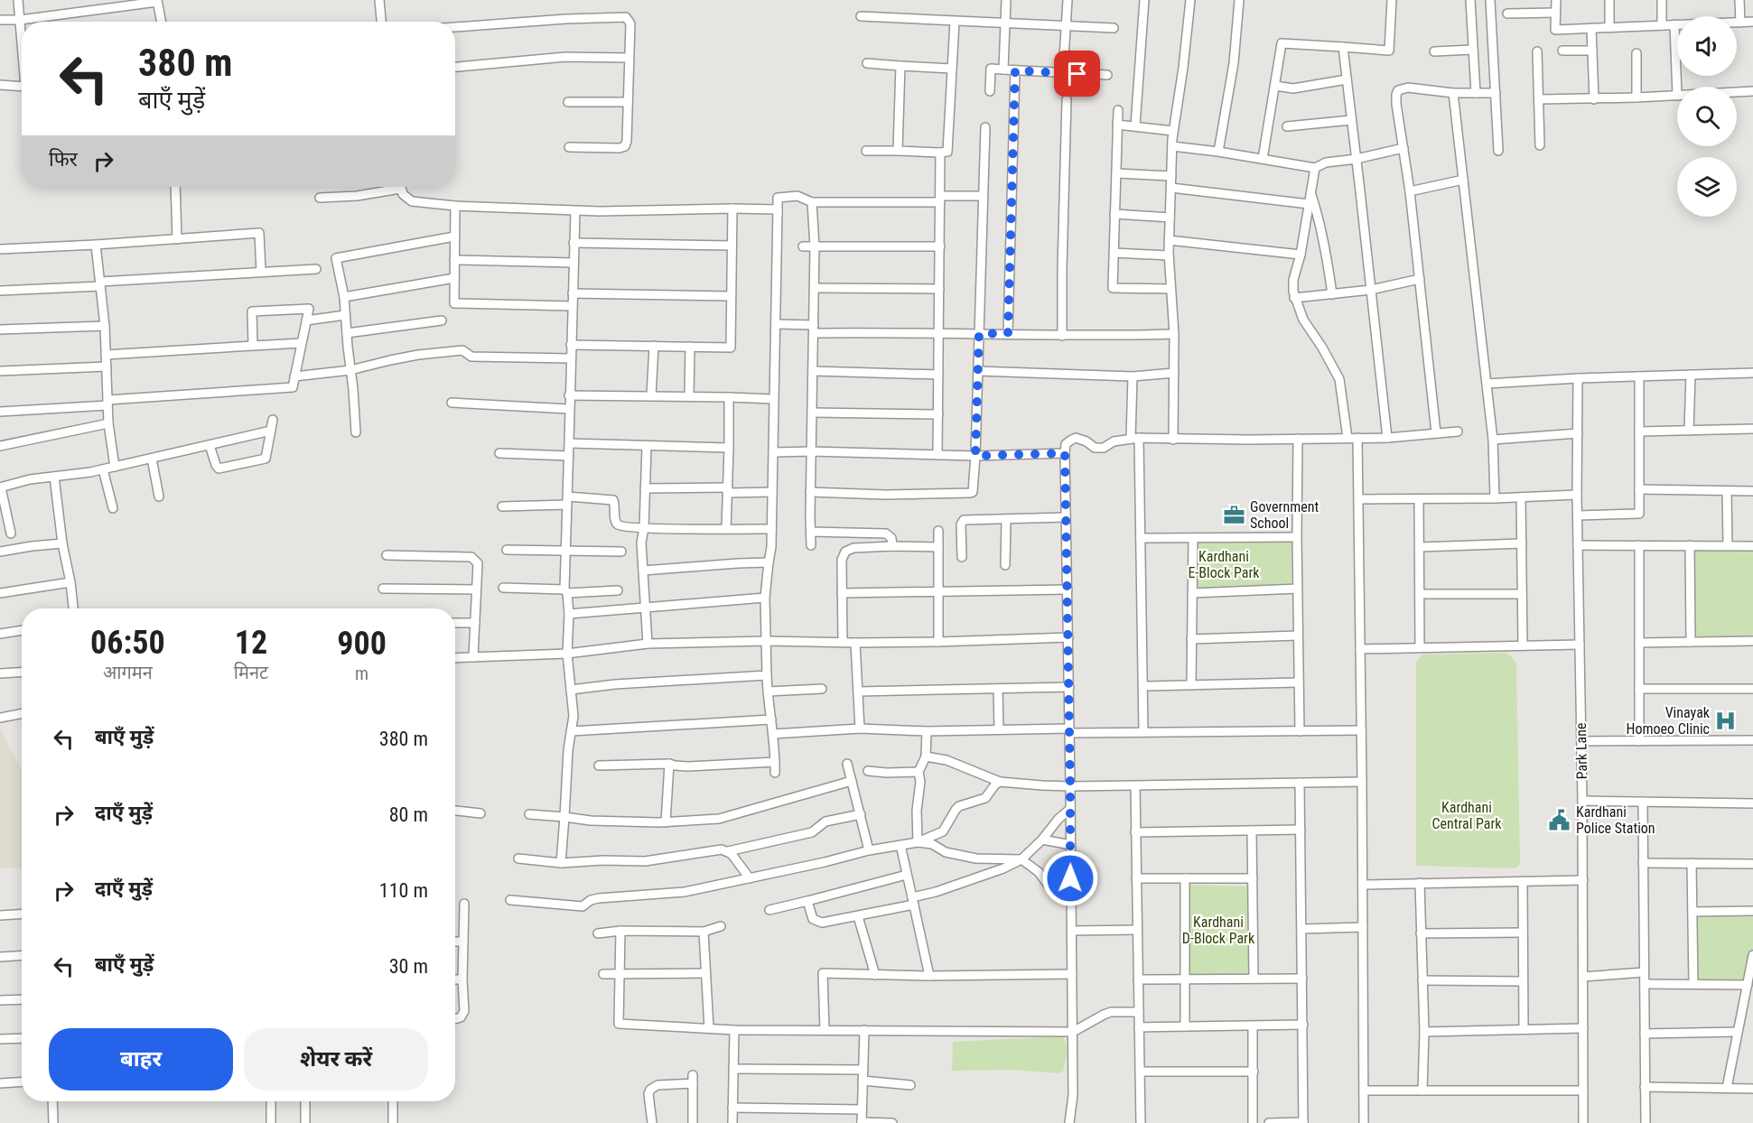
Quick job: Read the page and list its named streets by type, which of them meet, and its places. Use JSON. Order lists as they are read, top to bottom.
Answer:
{
  "streets": {
    "street": ["Park Lane"]
  },
  "parks": ["Kardhani E-Block Park", "Kardhani Central Park", "Kardhani D-Block Park"],
  "places": {
    "office": ["Government School"],
    "hospital": ["Vinayak Homoeo Clinic"],
    "public building": ["Kardhani Police Station"]
  },
  "page": {
    "turn": ["380 m", "बाएँ मुड़ें"],
    "then": "फिर",
    "eta": [
      "06:50",
      "आगमन",
      "12",
      "मिनट",
      "900",
      "m"
    ],
    "list": [
      {
        "name": "बाएँ मुड़ें",
        "value": "380 m"
      },
      {
        "name": "दाएँ मुड़ें",
        "value": "80 m"
      },
      {
        "name": "दाएँ मुड़ें",
        "value": "110 m"
      },
      {
        "name": "बाएँ मुड़ें",
        "value": "30 m"
      }
    ],
    "buttons": ["बाहर", "शेयर करें"]
  }
}
